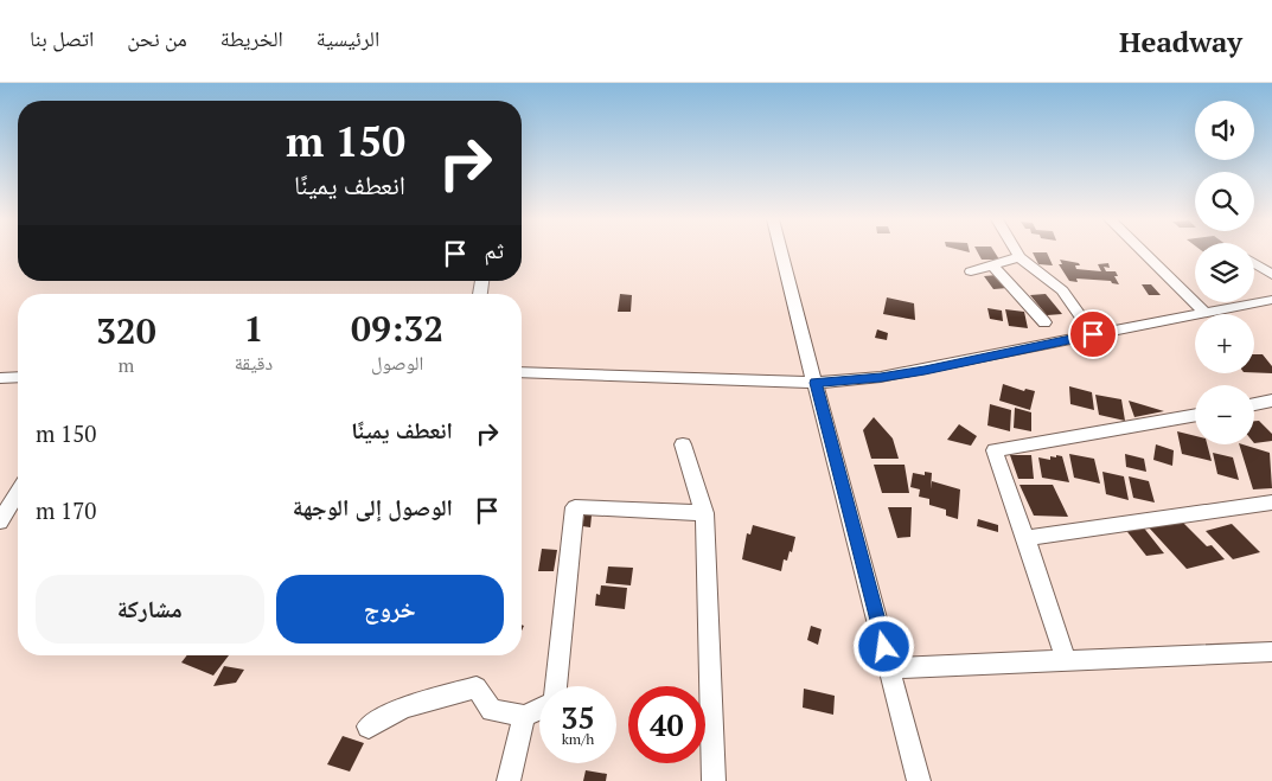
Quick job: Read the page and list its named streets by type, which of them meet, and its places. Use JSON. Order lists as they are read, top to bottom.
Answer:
{
  "page": {
    "header": "Headway",
    "nav": [
      "الرئيسية",
      "الخريطة",
      "من نحن",
      "اتصل بنا"
    ],
    "map_buttons": ["+", "−"],
    "turn": ["150 m", "انعطف يمينًا"],
    "then": "ثم",
    "eta": [
      "09:32",
      "الوصول",
      "1",
      "دقيقة",
      "320",
      "m"
    ],
    "list": [
      {
        "name": "انعطف يمينًا",
        "value": "150 m"
      },
      {
        "name": "الوصول إلى الوجهة",
        "value": "170 m"
      }
    ],
    "buttons": ["خروج", "مشاركة"],
    "speed": "35 km/h",
    "limit": "40"
  }
}
